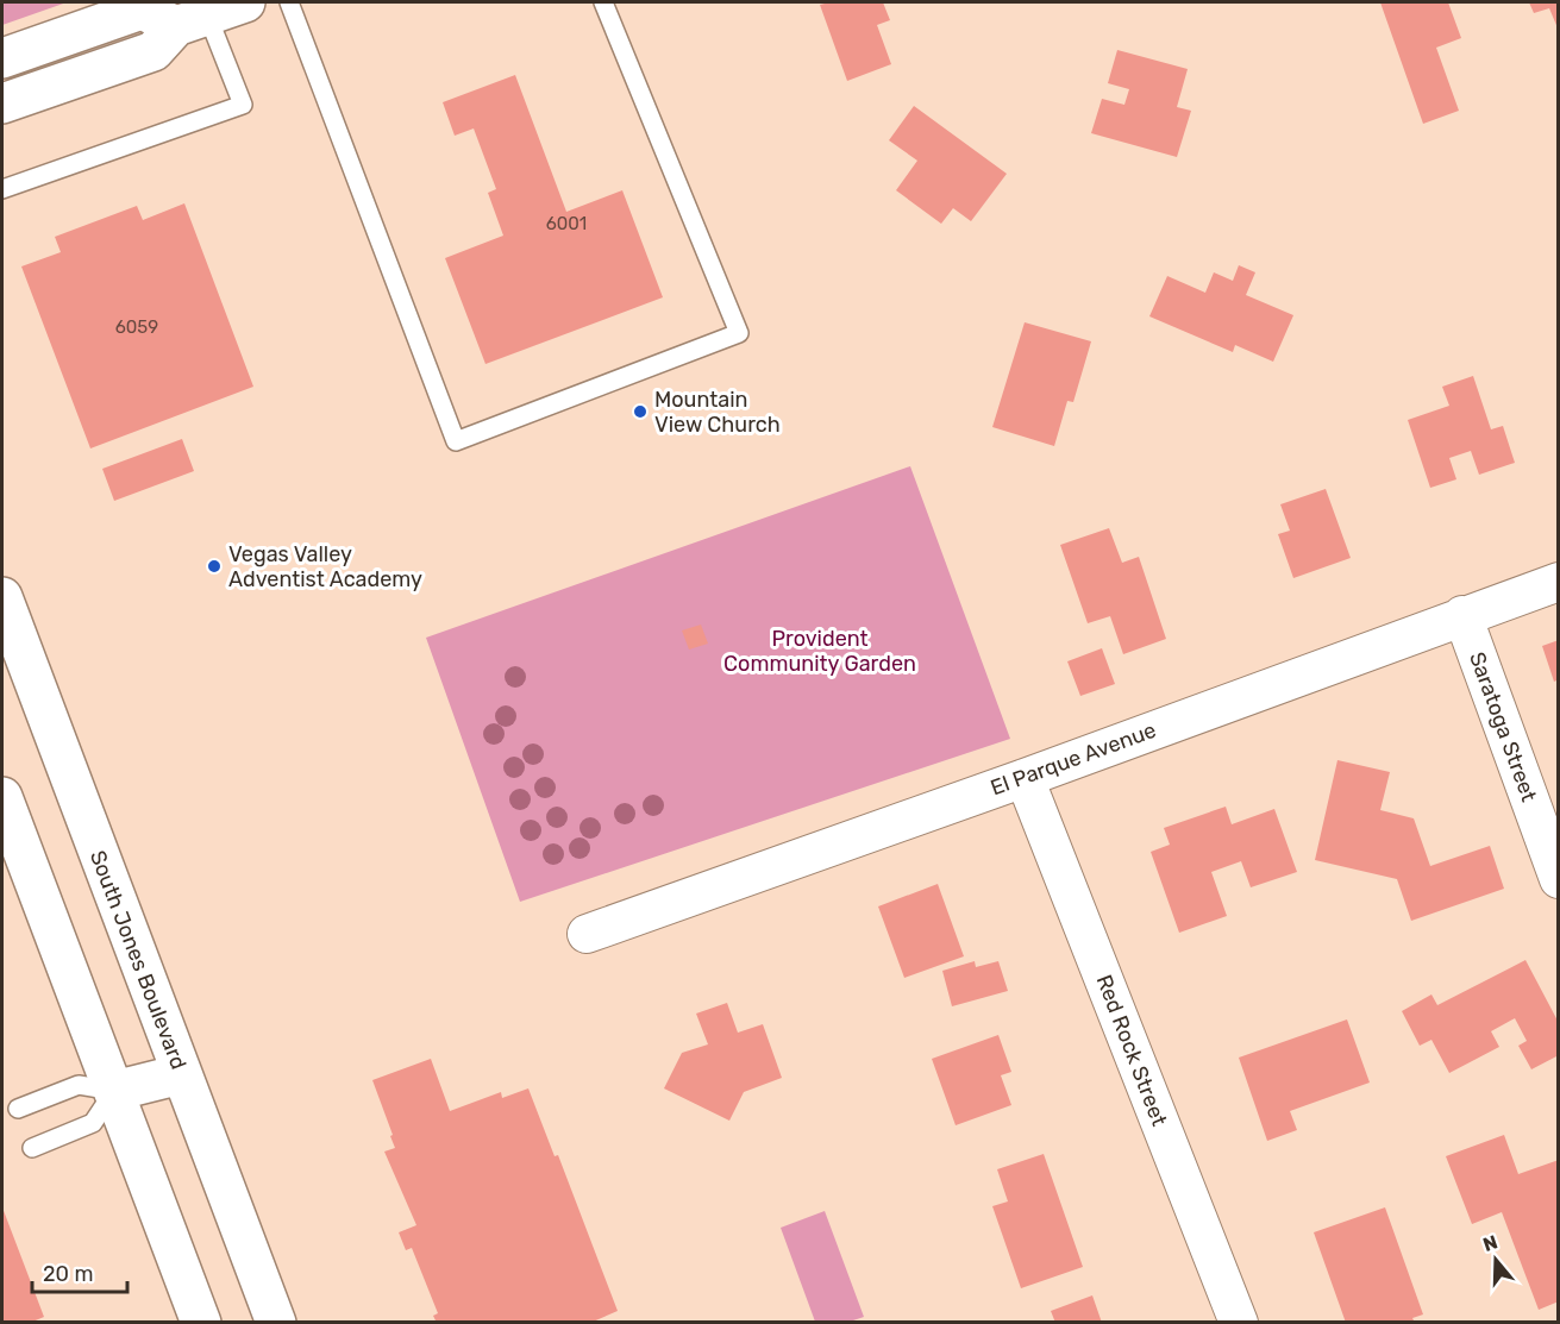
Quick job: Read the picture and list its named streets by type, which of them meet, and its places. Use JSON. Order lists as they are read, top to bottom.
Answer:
{
  "streets": {
    "main road": ["South Jones Boulevard"],
    "street": ["Saratoga Street", "El Parque Avenue", "Red Rock Street"]
  },
  "crossings": [
    ["Saratoga Street", "El Parque Avenue"],
    ["El Parque Avenue", "Red Rock Street"]
  ],
  "parks": ["Provident Community Garden"],
  "places": ["Mountain View Church", "Vegas Valley Adventist Academy"],
  "house_numbers": ["6001", "6059"],
  "scale_bar": "20 m",
  "north": "top"
}
